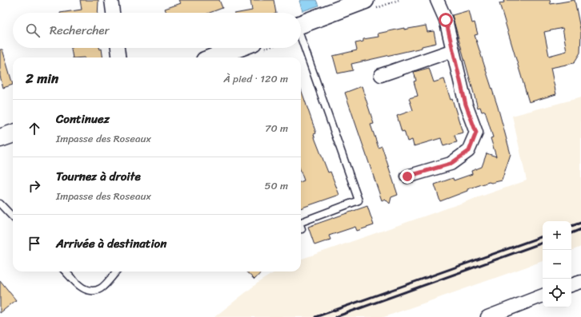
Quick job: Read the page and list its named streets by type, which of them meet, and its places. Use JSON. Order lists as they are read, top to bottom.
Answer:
{
  "page": {
    "search": "Rechercher",
    "heading": ["2 min", "À pied · 120 m"],
    "list": [
      ["Continuez", "Impasse des Roseaux", "70 m"],
      ["Tournez à droite", "Impasse des Roseaux", "50 m"],
      "Arrivée à destination"
    ],
    "map_buttons": ["+", "−"]
  }
}
